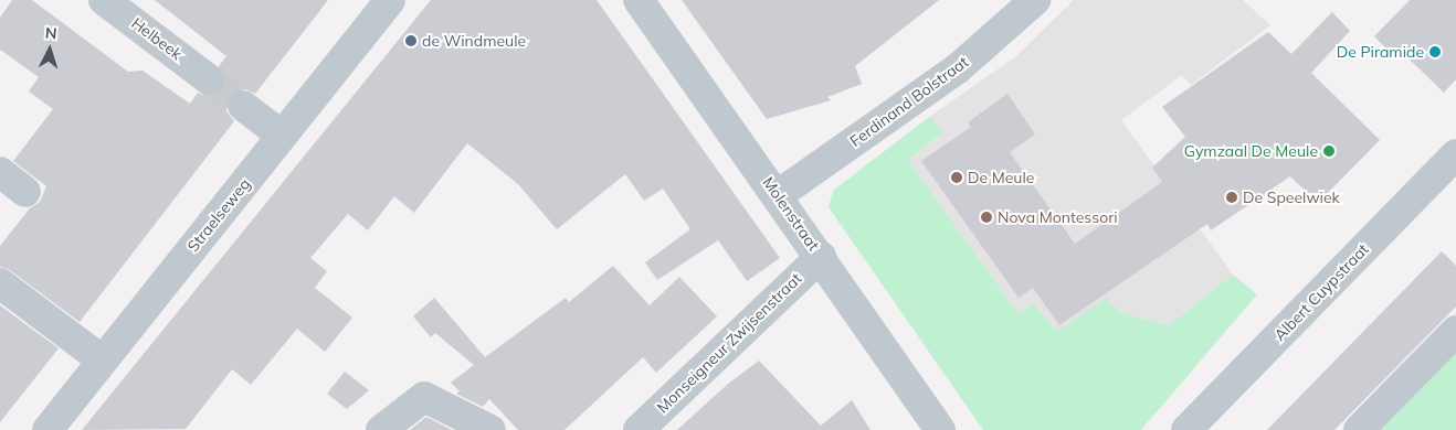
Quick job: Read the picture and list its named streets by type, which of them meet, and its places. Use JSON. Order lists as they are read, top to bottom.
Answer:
{
  "streets": {
    "street": [
      "Helbeek",
      "Ferdinand Bolstraat",
      "Molenstraat",
      "Straelseweg",
      "Albert Cuypstraat",
      "Monseigneur Zwijsenstraat"
    ]
  },
  "crossings": [
    ["Ferdinand Bolstraat", "Molenstraat"],
    ["Molenstraat", "Monseigneur Zwijsenstraat"]
  ],
  "places": [
    "de Windmeule",
    "De Piramide",
    "Gymzaal De Meule",
    "De Meule",
    "De Speelwiek",
    "Nova Montessori"
  ],
  "north": "top"
}
